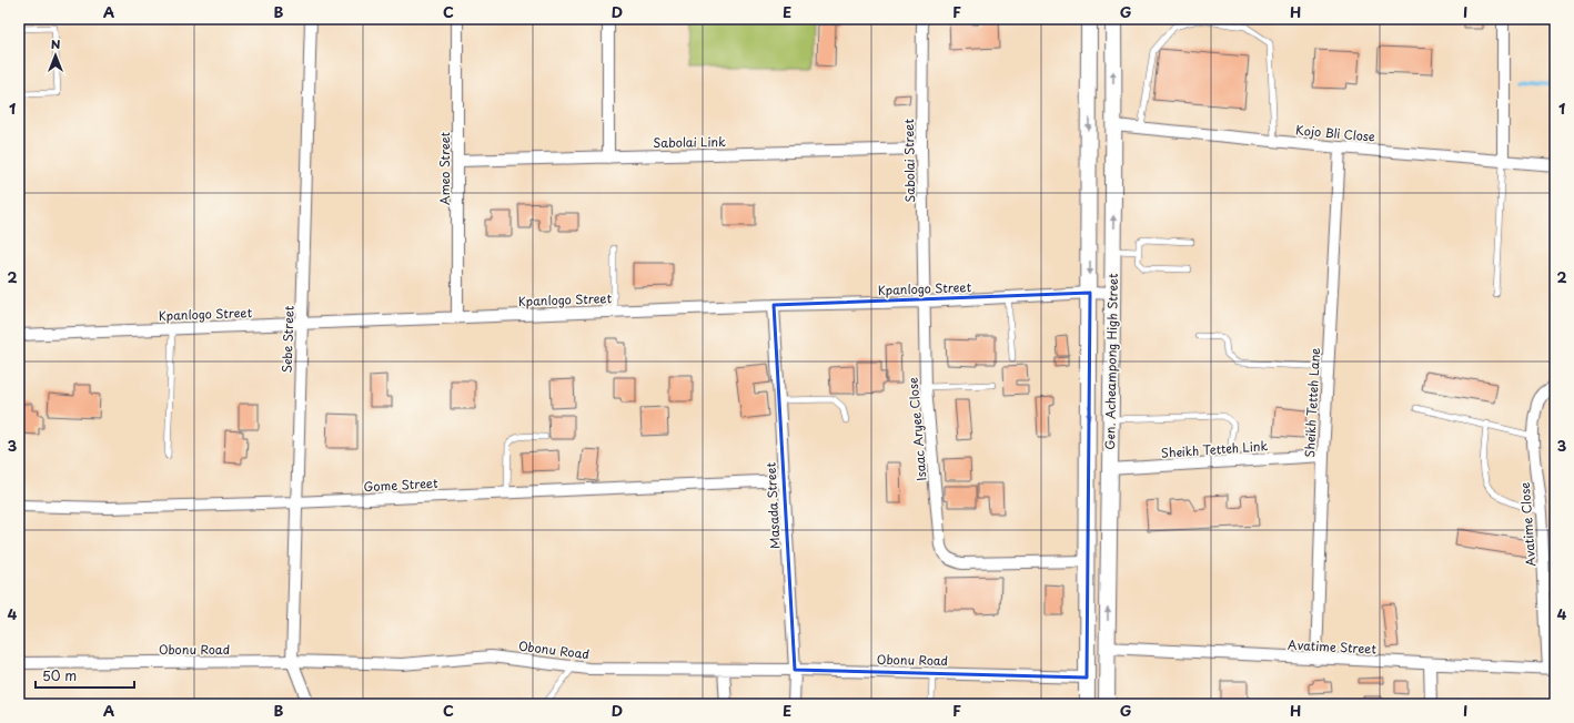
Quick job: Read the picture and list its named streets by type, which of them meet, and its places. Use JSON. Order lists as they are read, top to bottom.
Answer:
{
  "streets": {
    "main road": ["Gen. Acheampong High Street"],
    "street": [
      "Kojo Bli Close",
      "Sabolai Link",
      "Sabolai Street",
      "Ameo Street",
      "Kpanlogo Street",
      "Sebe Street",
      "Sheikh Tetteh Lane",
      "Isaac Aryee Close",
      "Sheikh Tetteh Link",
      "Gome Street",
      "Masada Street",
      "Avatime Close",
      "Avatime Street",
      "Obonu Road"
    ]
  },
  "crossings": [
    ["Kojo Bli Close", "Gen. Acheampong High Street"],
    ["Kojo Bli Close", "Sheikh Tetteh Lane"],
    ["Sabolai Link", "Sabolai Street"],
    ["Sabolai Link", "Ameo Street"],
    ["Sabolai Street", "Kpanlogo Street"],
    ["Sabolai Street", "Isaac Aryee Close"],
    ["Ameo Street", "Kpanlogo Street"],
    ["Kpanlogo Street", "Sebe Street"],
    ["Kpanlogo Street", "Gen. Acheampong High Street"],
    ["Kpanlogo Street", "Isaac Aryee Close"],
    ["Kpanlogo Street", "Masada Street"],
    ["Sebe Street", "Gome Street"],
    ["Sebe Street", "Obonu Road"],
    ["Gen. Acheampong High Street", "Isaac Aryee Close"],
    ["Gen. Acheampong High Street", "Sheikh Tetteh Link"],
    ["Gen. Acheampong High Street", "Avatime Street"],
    ["Gen. Acheampong High Street", "Obonu Road"],
    ["Sheikh Tetteh Lane", "Sheikh Tetteh Link"],
    ["Sheikh Tetteh Lane", "Avatime Street"],
    ["Gome Street", "Masada Street"],
    ["Masada Street", "Obonu Road"],
    ["Avatime Close", "Avatime Street"]
  ],
  "scale_bar": "50 m",
  "north": "top",
  "grid": {
    "columns": [
      "A",
      "B",
      "C",
      "D",
      "E",
      "F",
      "G",
      "H",
      "I"
    ],
    "rows": [
      "1",
      "2",
      "3",
      "4"
    ]
  }
}
